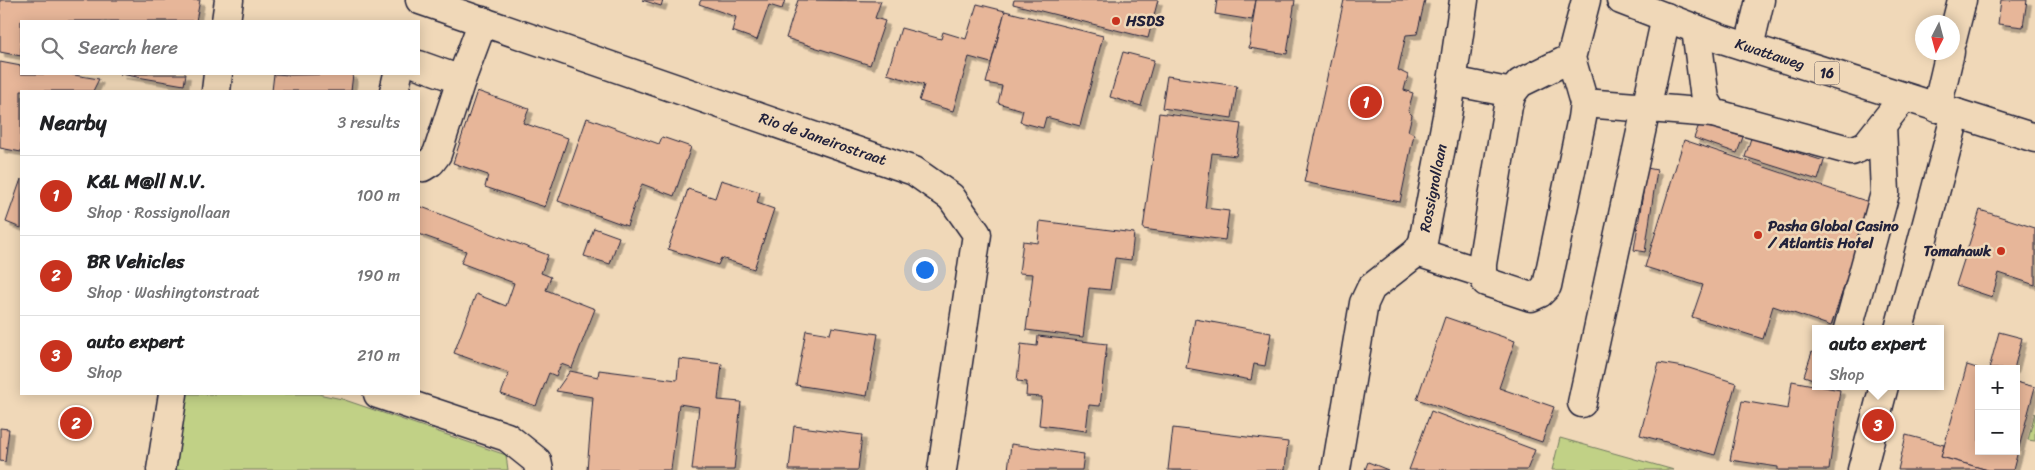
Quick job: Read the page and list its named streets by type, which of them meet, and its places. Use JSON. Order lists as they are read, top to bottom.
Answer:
{
  "streets": {
    "street": [
      "Kwattaweg",
      "16",
      "Rio de Janeirostraat",
      "Rossignollaan"
    ]
  },
  "places": ["HSDS", "Pasha Global Casino / Atlantis Hotel", "Tomahawk"],
  "north": "bottom",
  "page": {
    "search": "Search here",
    "pins": ["1", "2", "3"],
    "heading": ["Nearby", "3 results"],
    "list": [
      {
        "mark": "1",
        "name": "K&L M@ll N.V.",
        "note": "Shop · Rossignollaan",
        "value": "100 m"
      },
      {
        "mark": "2",
        "name": "BR Vehicles",
        "note": "Shop · Washingtonstraat",
        "value": "190 m"
      },
      {
        "mark": "3",
        "name": "auto expert",
        "note": "Shop",
        "value": "210 m"
      }
    ],
    "popup": ["auto expert", "Shop"],
    "map_buttons": ["+", "−"]
  }
}
